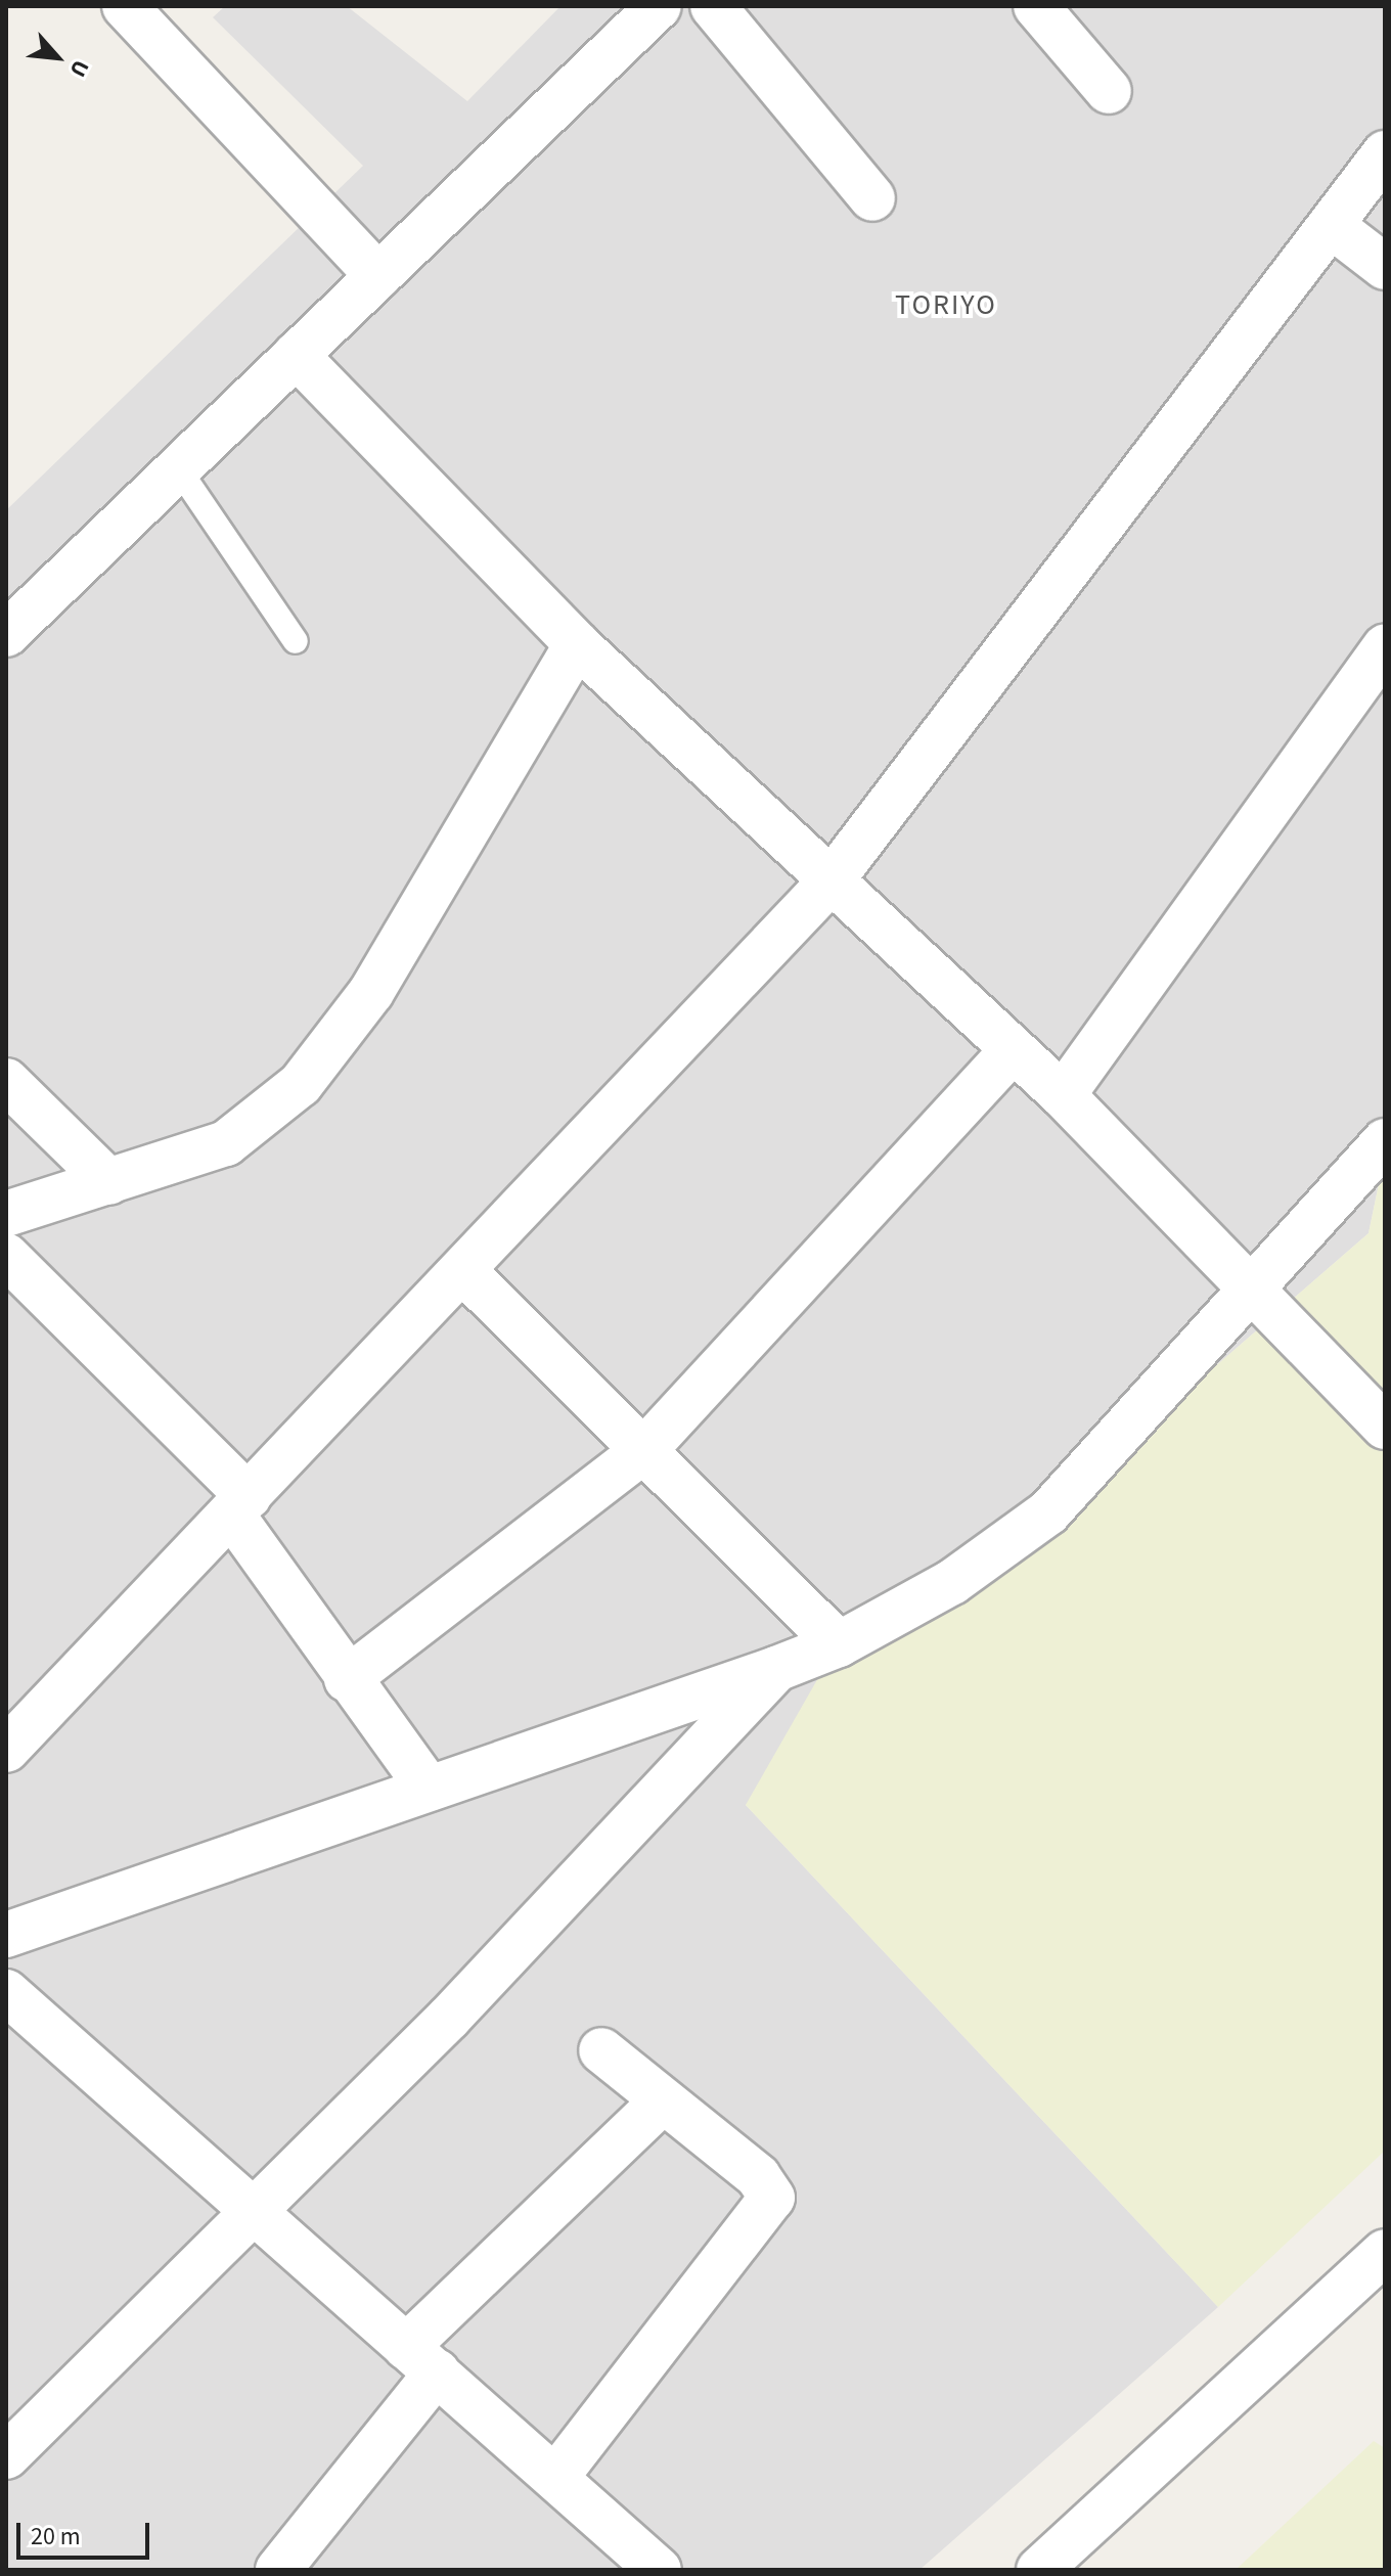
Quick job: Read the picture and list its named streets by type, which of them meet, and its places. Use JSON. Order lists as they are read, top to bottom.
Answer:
{
  "districts": ["TORIYO"],
  "scale_bar": "20 m",
  "north": "bottom right"
}
